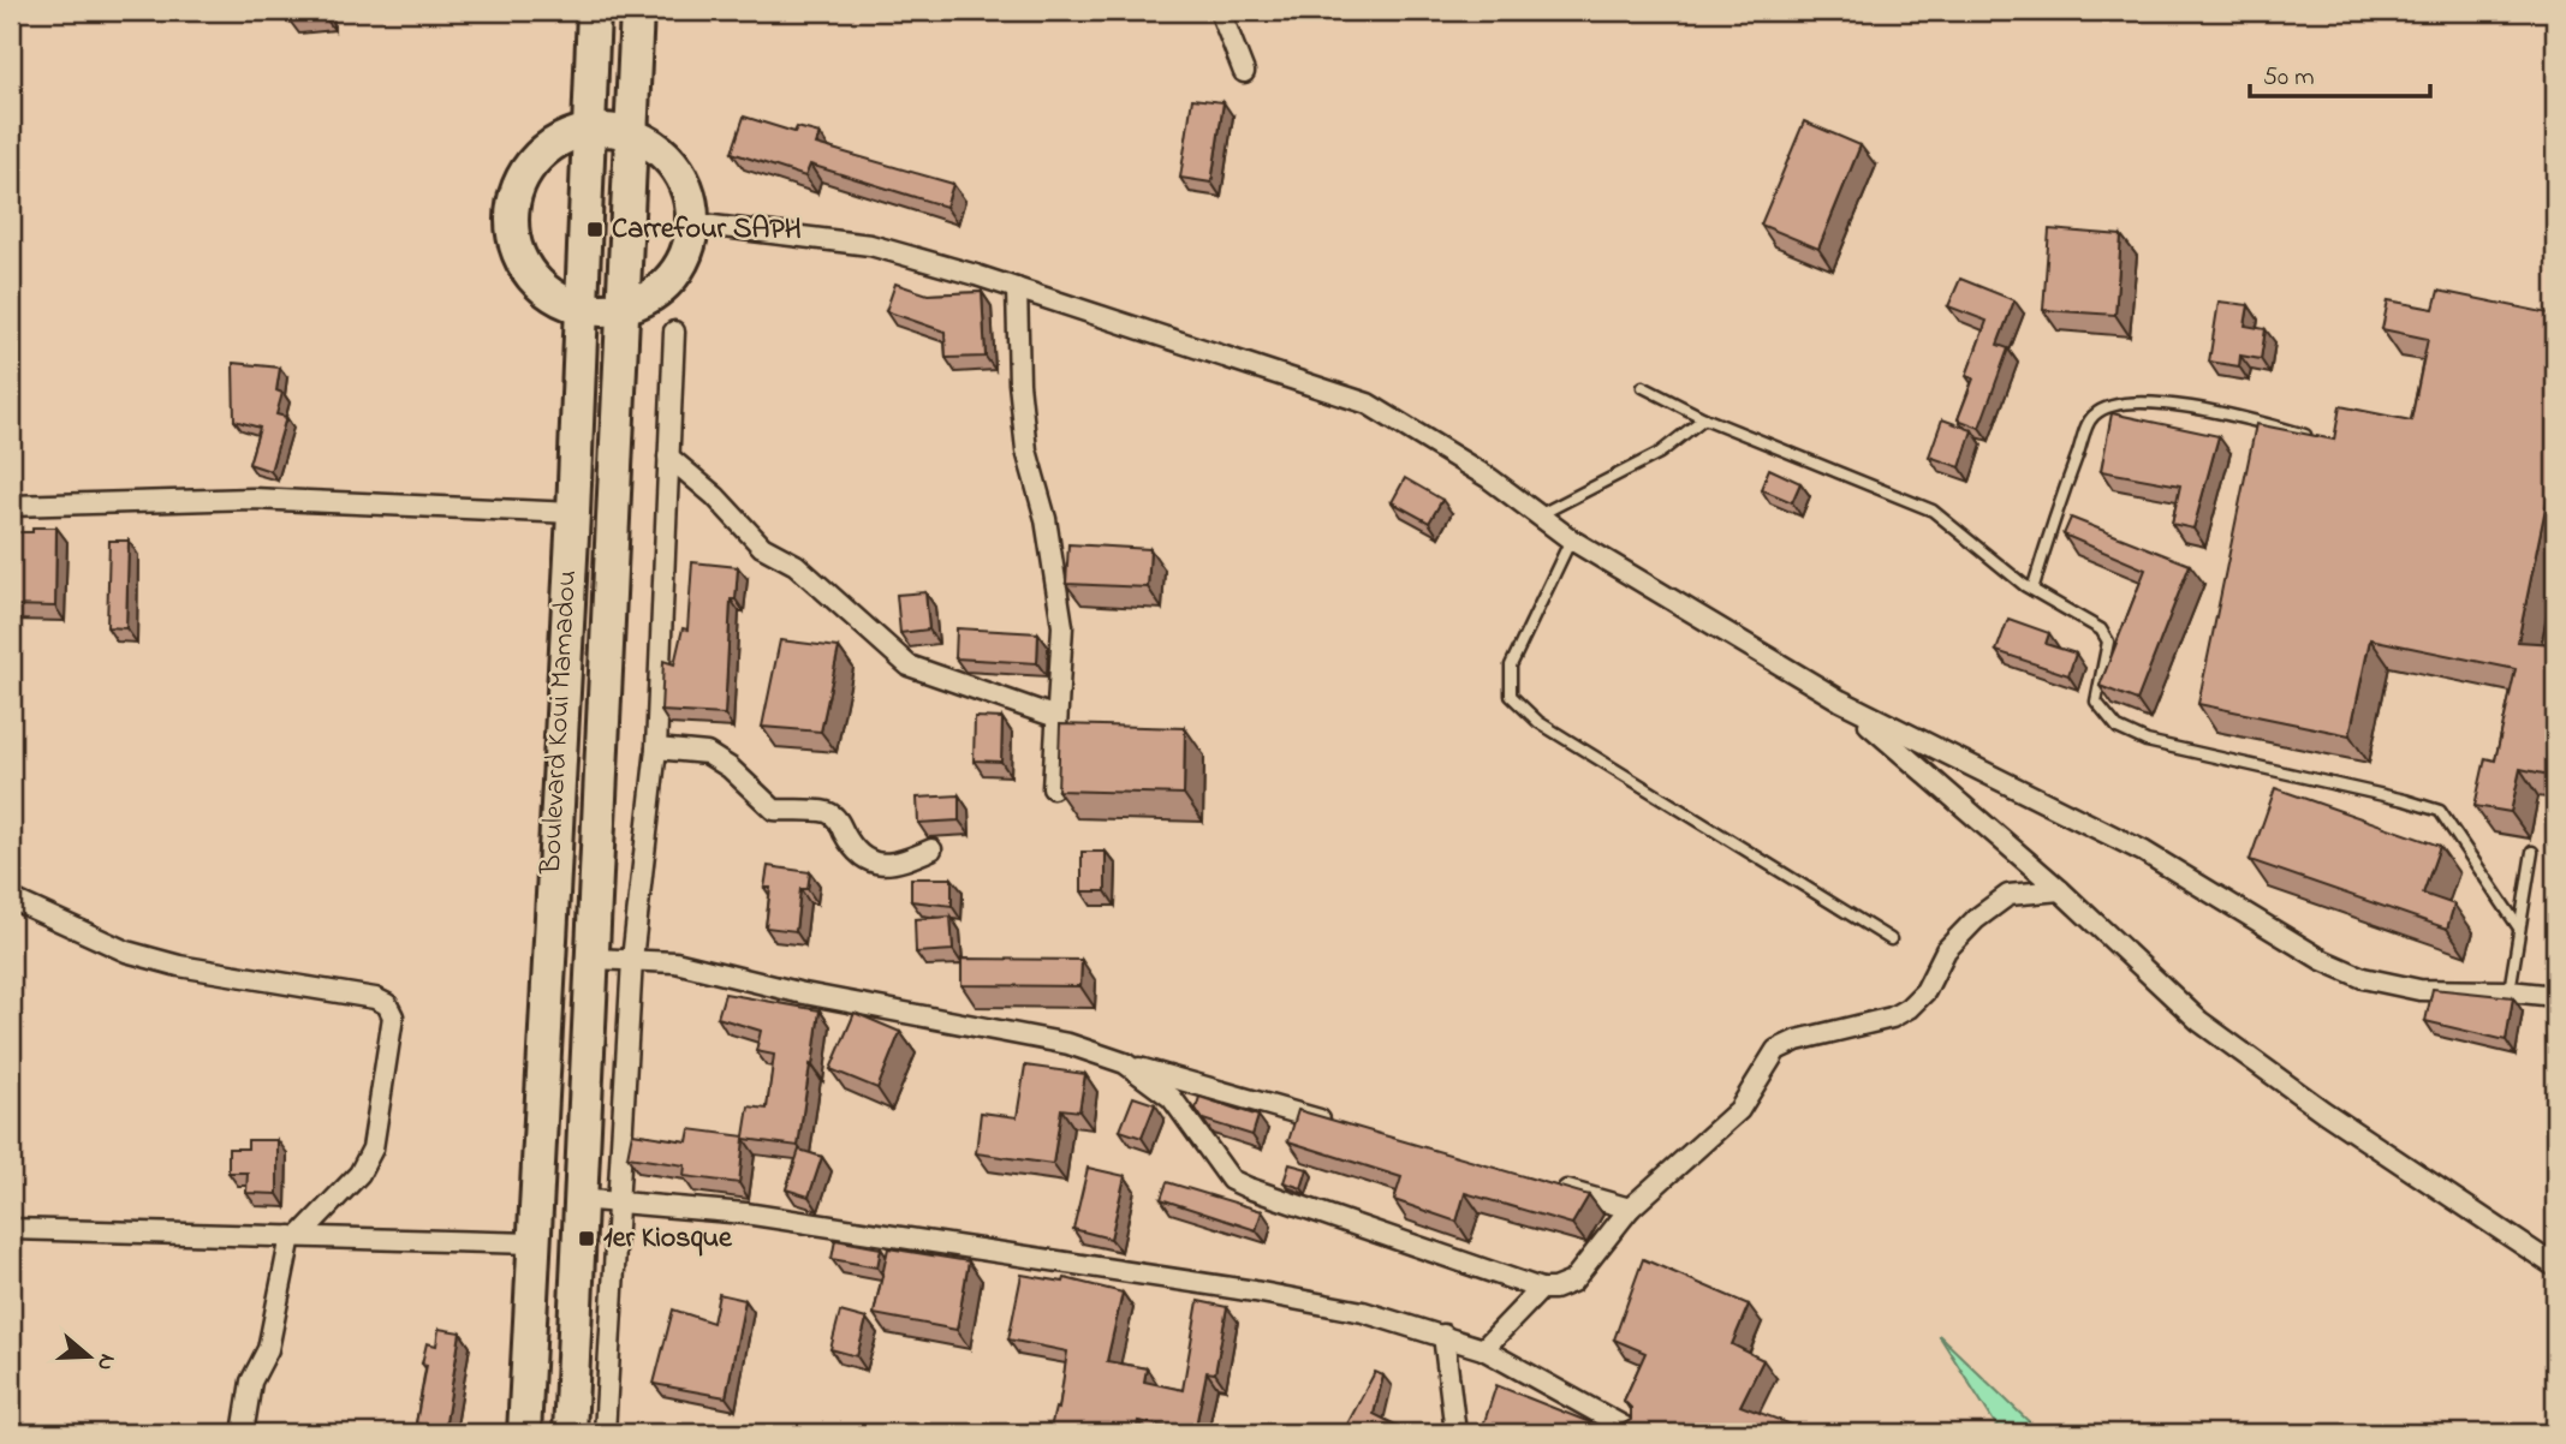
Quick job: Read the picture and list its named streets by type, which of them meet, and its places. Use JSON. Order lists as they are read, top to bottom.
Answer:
{
  "streets": {
    "main road": ["Boulevard Koui Mamadou"]
  },
  "places": {
    "transit": ["Carrefour SAPH", "1er Kiosque"]
  },
  "scale_bar": "50 m",
  "north": "right"
}
